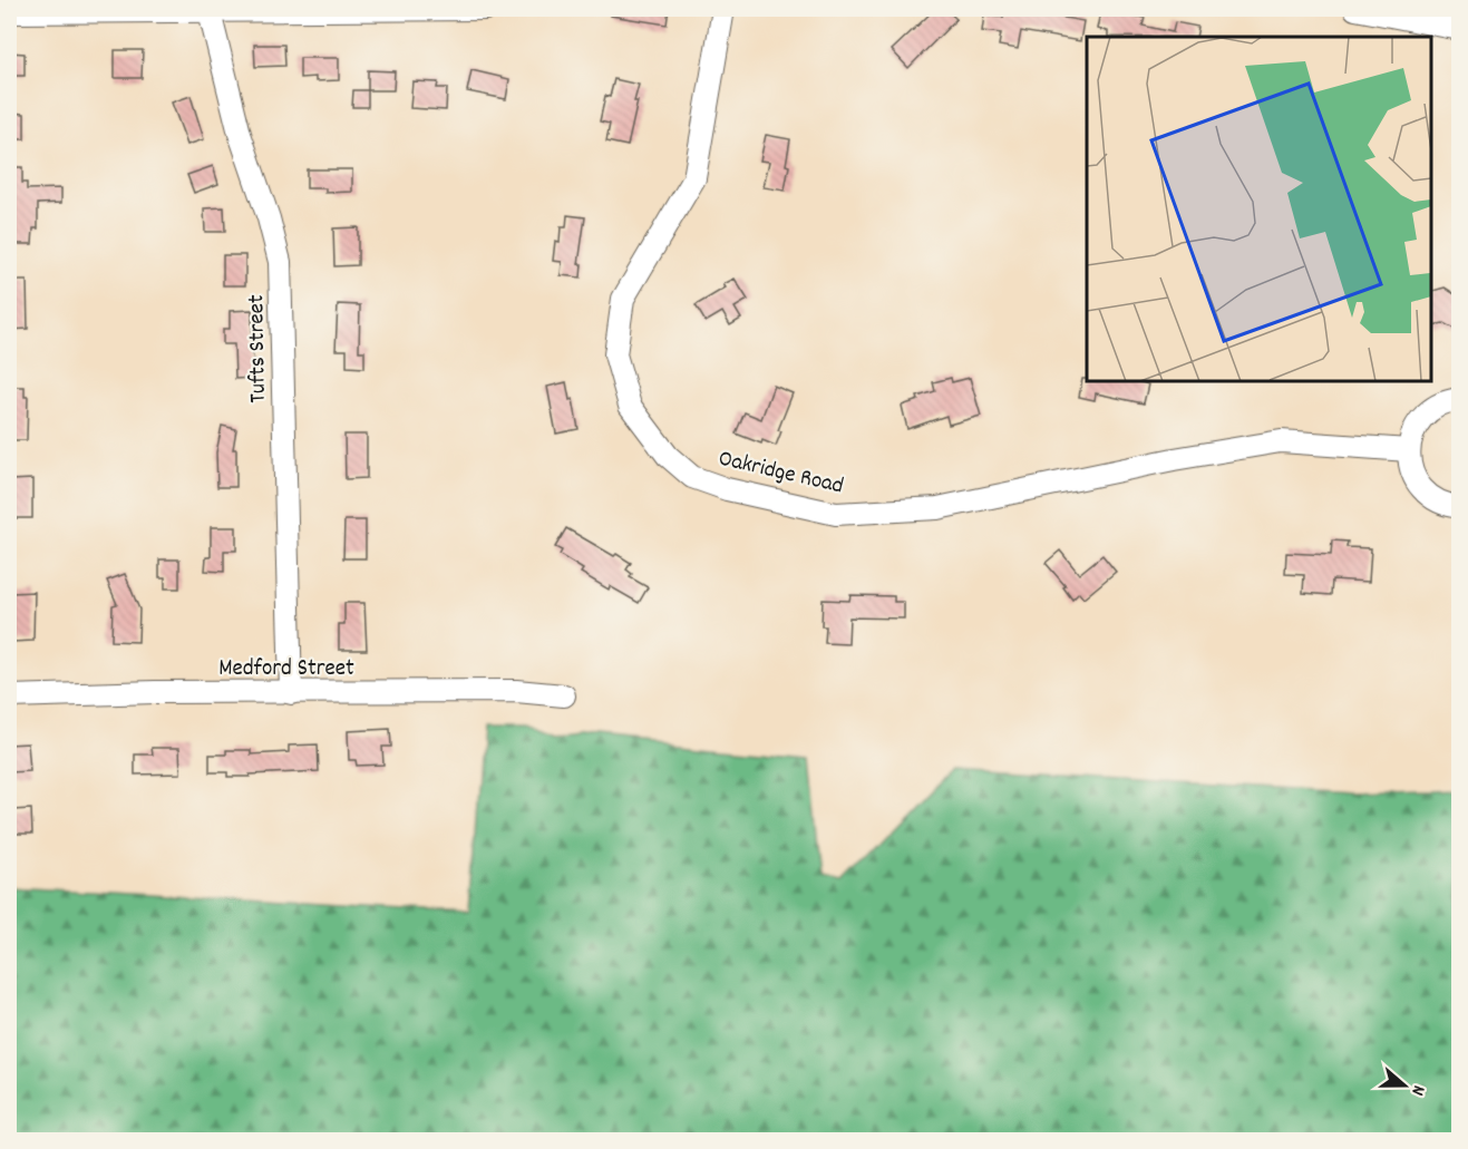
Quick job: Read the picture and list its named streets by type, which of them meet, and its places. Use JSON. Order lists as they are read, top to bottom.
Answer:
{
  "streets": {
    "street": ["Tufts Street", "Oakridge Road", "Medford Street"]
  },
  "crossings": [
    ["Tufts Street", "Medford Street"]
  ],
  "north": "right"
}
